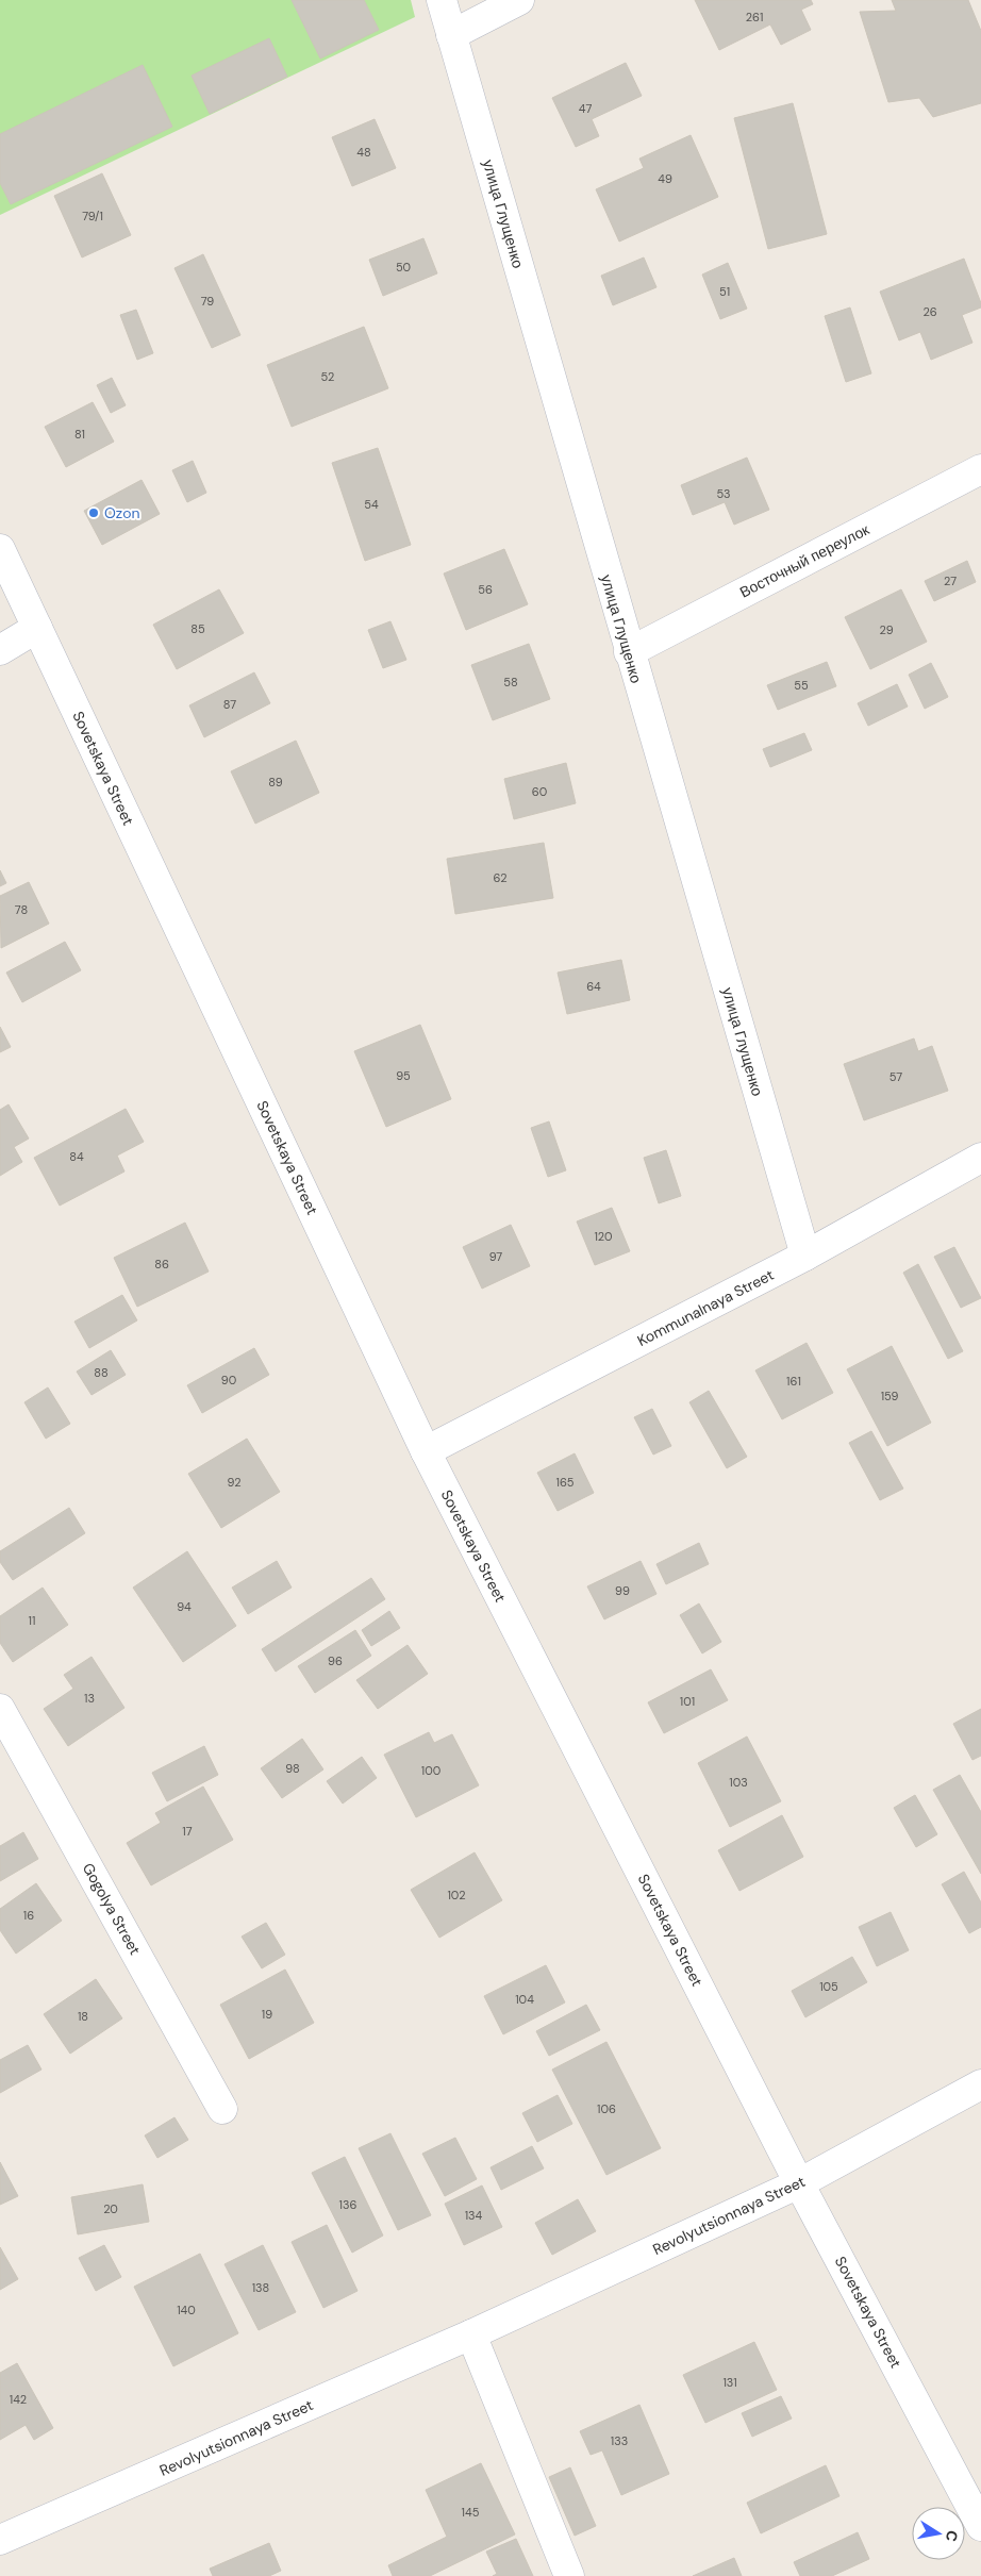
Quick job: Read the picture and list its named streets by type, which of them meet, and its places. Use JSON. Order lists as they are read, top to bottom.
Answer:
{
  "streets": {
    "street": [
      "улица Глущенко",
      "Восточный переулок",
      "Sovetskaya Street",
      "Kommunalnaya Street",
      "Gogolya Street",
      "Revolyutsionnaya Street"
    ]
  },
  "crossings": [
    ["улица Глущенко", "Восточный переулок"],
    ["улица Глущенко", "Kommunalnaya Street"],
    ["Sovetskaya Street", "Kommunalnaya Street"],
    ["Sovetskaya Street", "Revolyutsionnaya Street"]
  ],
  "places": ["Ozon"],
  "house_numbers": [
    "261",
    "47",
    "48",
    "49",
    "79/1",
    "50",
    "51",
    "79",
    "26",
    "52",
    "81",
    "53",
    "54",
    "27",
    "56",
    "85",
    "29",
    "58",
    "55",
    "87",
    "89",
    "60",
    "62",
    "78",
    "64",
    "95",
    "57",
    "84",
    "120",
    "97",
    "86",
    "88",
    "90",
    "161",
    "159",
    "92",
    "165",
    "99",
    "94",
    "11",
    "96",
    "13",
    "101",
    "98",
    "100",
    "103",
    "17",
    "102",
    "16",
    "105",
    "104",
    "19",
    "18",
    "106",
    "136",
    "20",
    "134",
    "138",
    "140",
    "131",
    "142",
    "133",
    "145"
  ],
  "north": "right"
}
